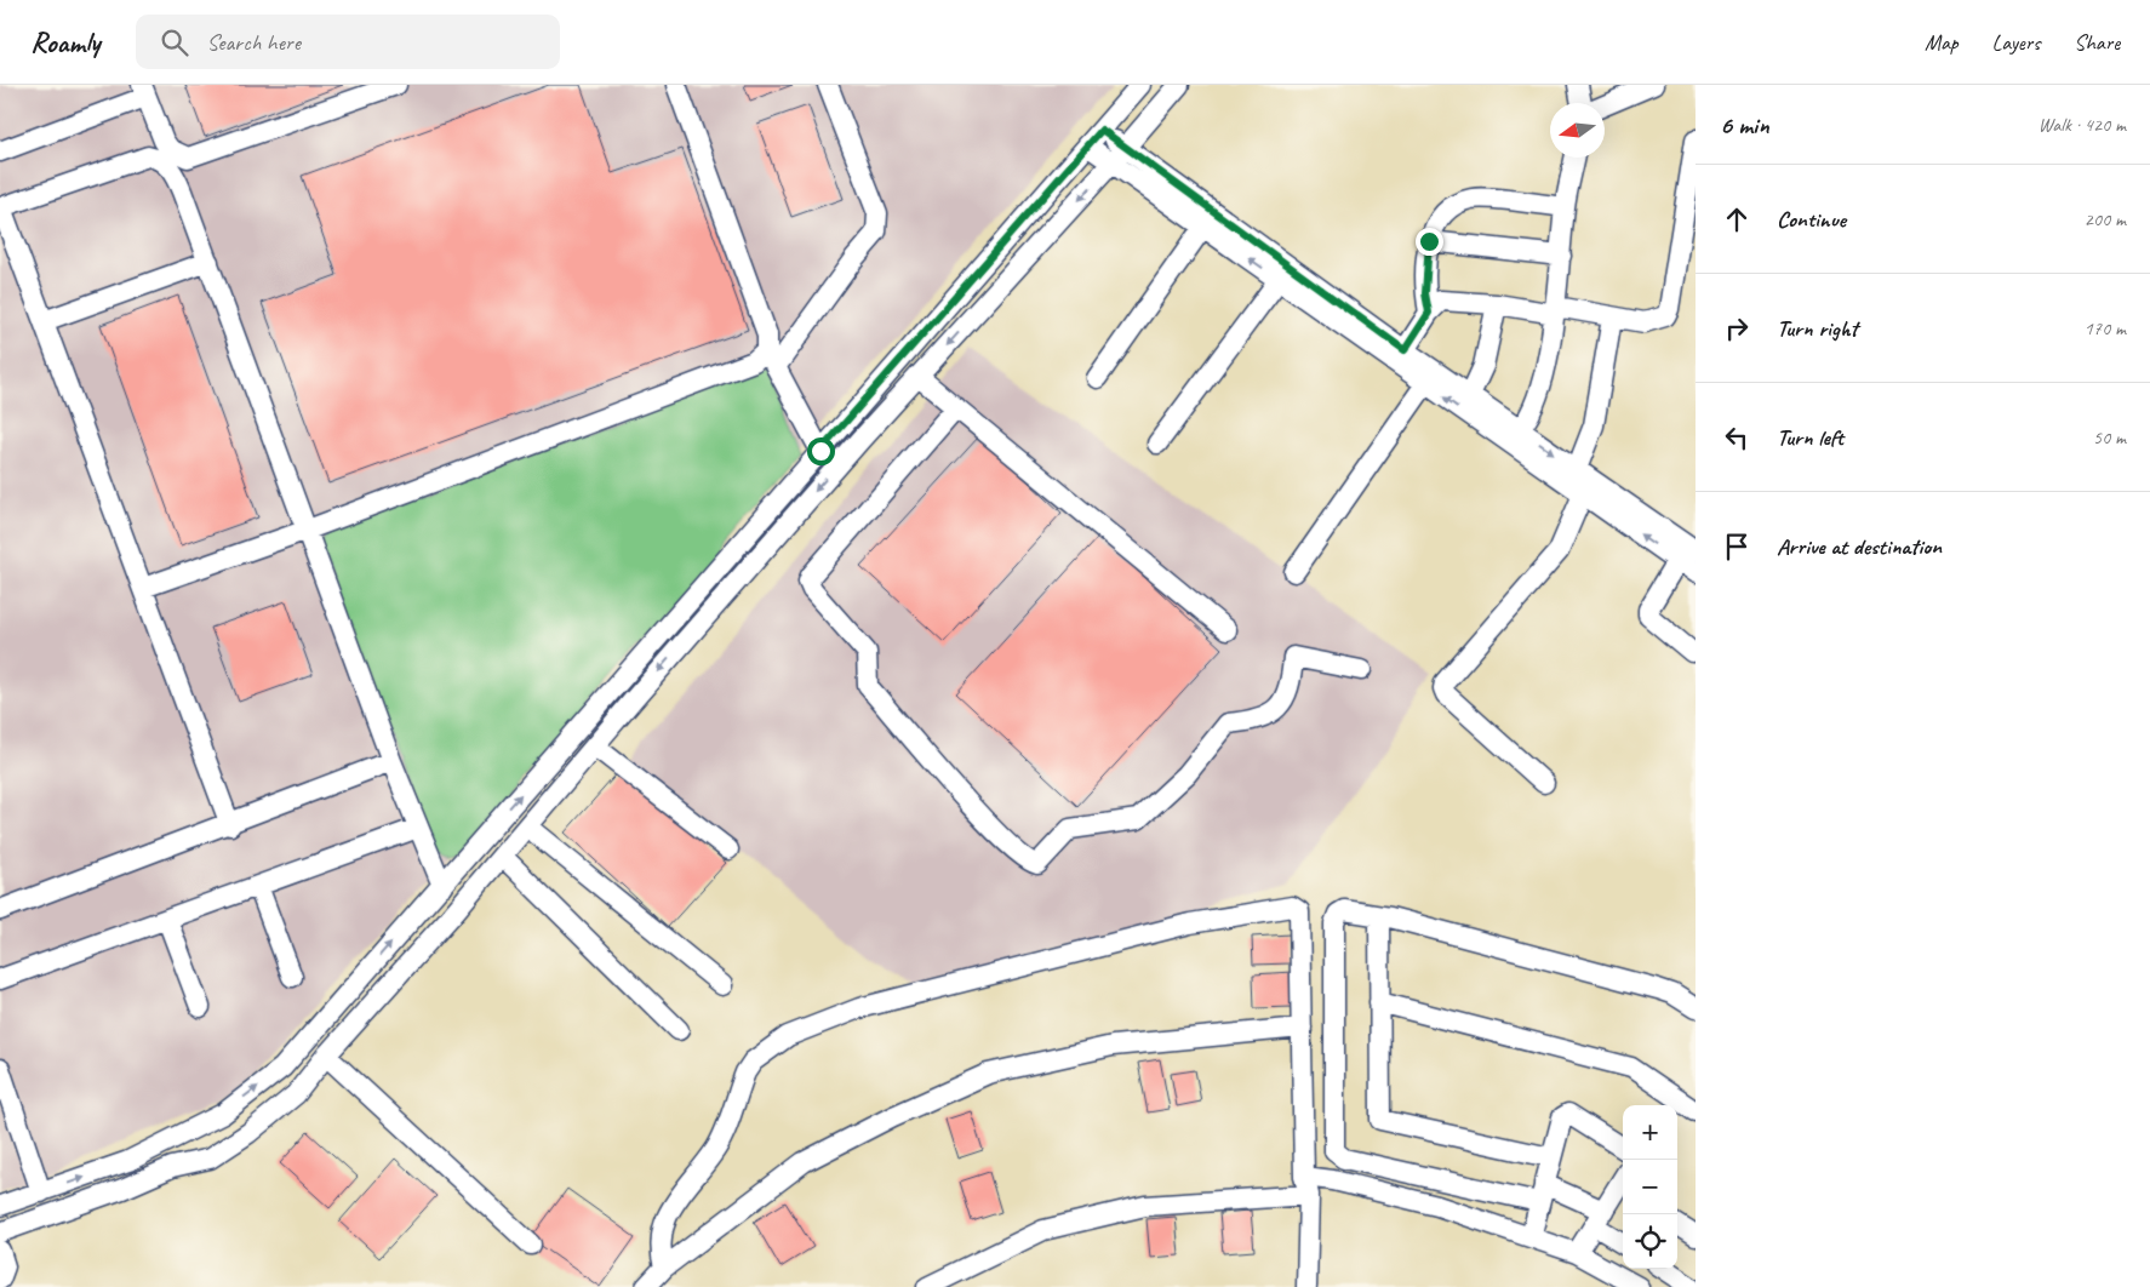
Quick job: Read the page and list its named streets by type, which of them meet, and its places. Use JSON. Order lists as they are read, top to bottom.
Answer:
{
  "north": "left",
  "page": {
    "header": "Roamly",
    "search": "Search here",
    "nav": ["Map", "Layers", "Share"],
    "heading": ["6 min", "Walk · 420 m"],
    "list": [
      ["Continue", "200 m"],
      ["Turn right", "170 m"],
      ["Turn left", "50 m"],
      "Arrive at destination"
    ],
    "map_buttons": ["+", "−"]
  }
}
